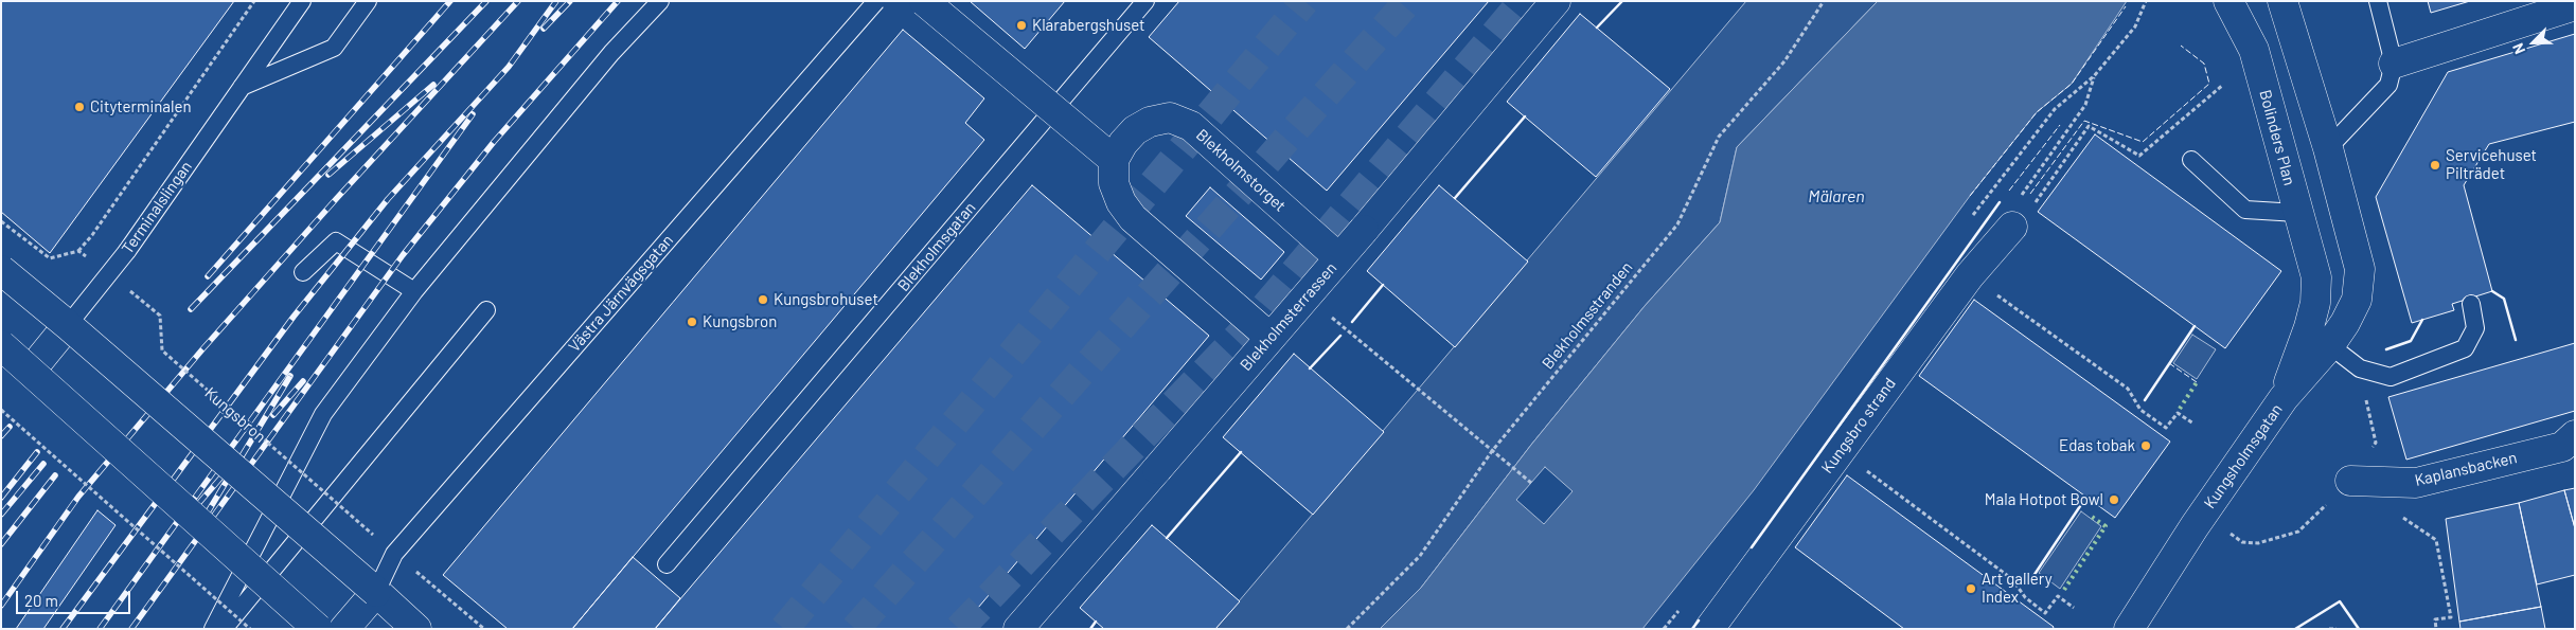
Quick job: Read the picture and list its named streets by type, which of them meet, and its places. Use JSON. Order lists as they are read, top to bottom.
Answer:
{
  "streets": {
    "street": [
      "Bolinders Plan",
      "Blekholmstorget",
      "Blekholmsterrassen",
      "Kungsbro strand",
      "Kungsholmsgatan",
      "Kaplansbacken"
    ],
    "lane": ["Terminalslingan", "Blekholmsgatan", "Västra Järnvägsgatan"],
    "path": ["Blekholmsstranden", "Kungsbron"]
  },
  "crossings": [
    ["Bolinders Plan", "Kungsholmsgatan"],
    ["Blekholmstorget", "Blekholmsterrassen"],
    ["Terminalslingan", "Kungsbron"],
    ["Västra Järnvägsgatan", "Kungsbron"],
    ["Kungsholmsgatan", "Kaplansbacken"]
  ],
  "water": ["Mälaren"],
  "places": [
    "Klarabergshuset",
    "Cityterminalen",
    "Servicehuset Pilträdet",
    "Kungsbrohuset",
    "Kungsbron",
    "Edas tobak",
    "Mala Hotpot Bowl",
    "Art gallery Index"
  ],
  "scale_bar": "20 m",
  "north": "bottom left"
}
